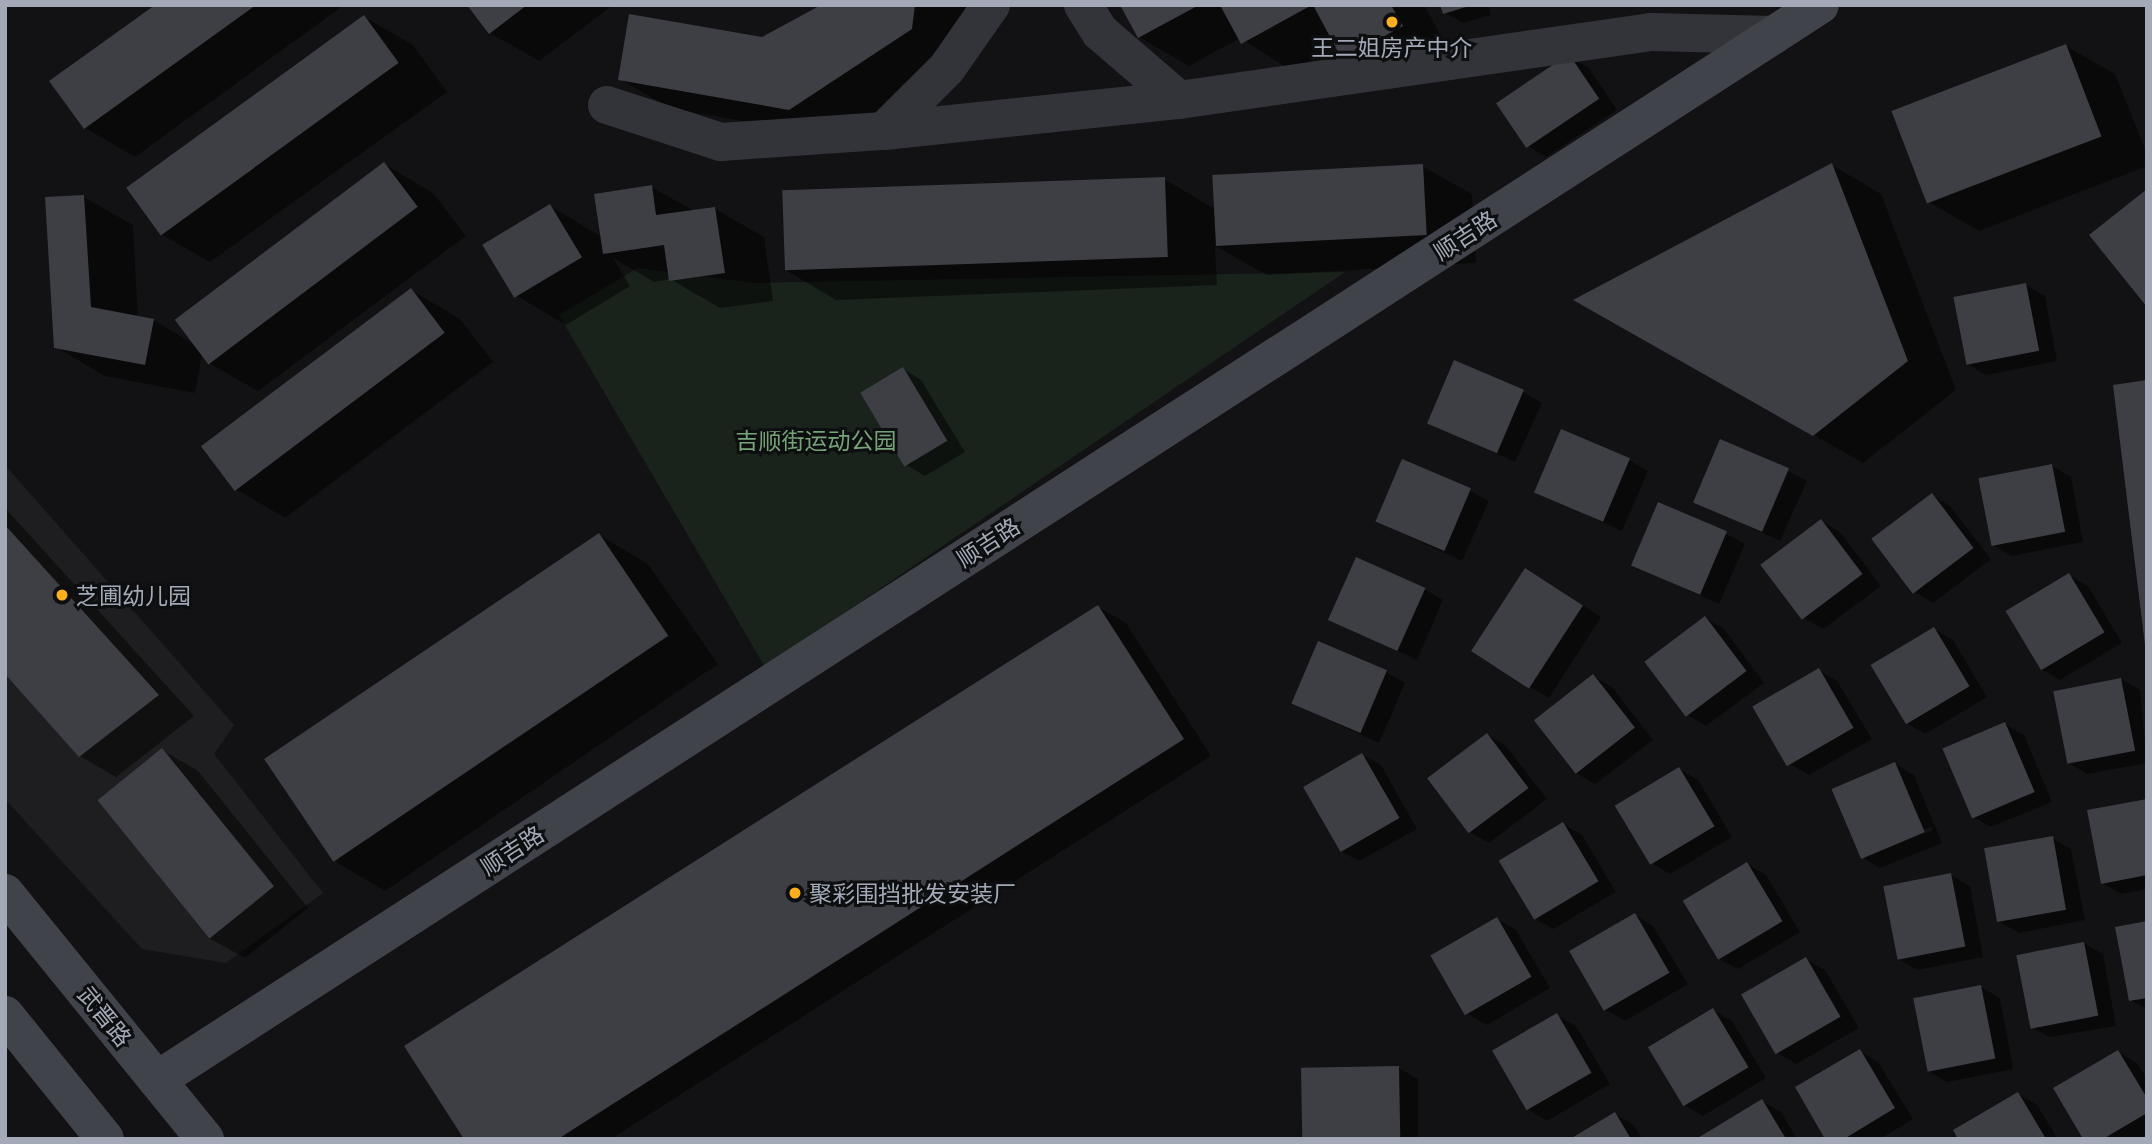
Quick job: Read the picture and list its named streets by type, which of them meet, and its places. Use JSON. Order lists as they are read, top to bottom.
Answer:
{
  "streets": {
    "street": ["顺吉路", "武晋路"]
  },
  "crossings": [
    ["顺吉路", "武晋路"]
  ],
  "parks": ["吉顺街运动公园"],
  "places": ["王二姐房产中介", "芝圃幼儿园", "聚彩围挡批发安装厂"]
}
